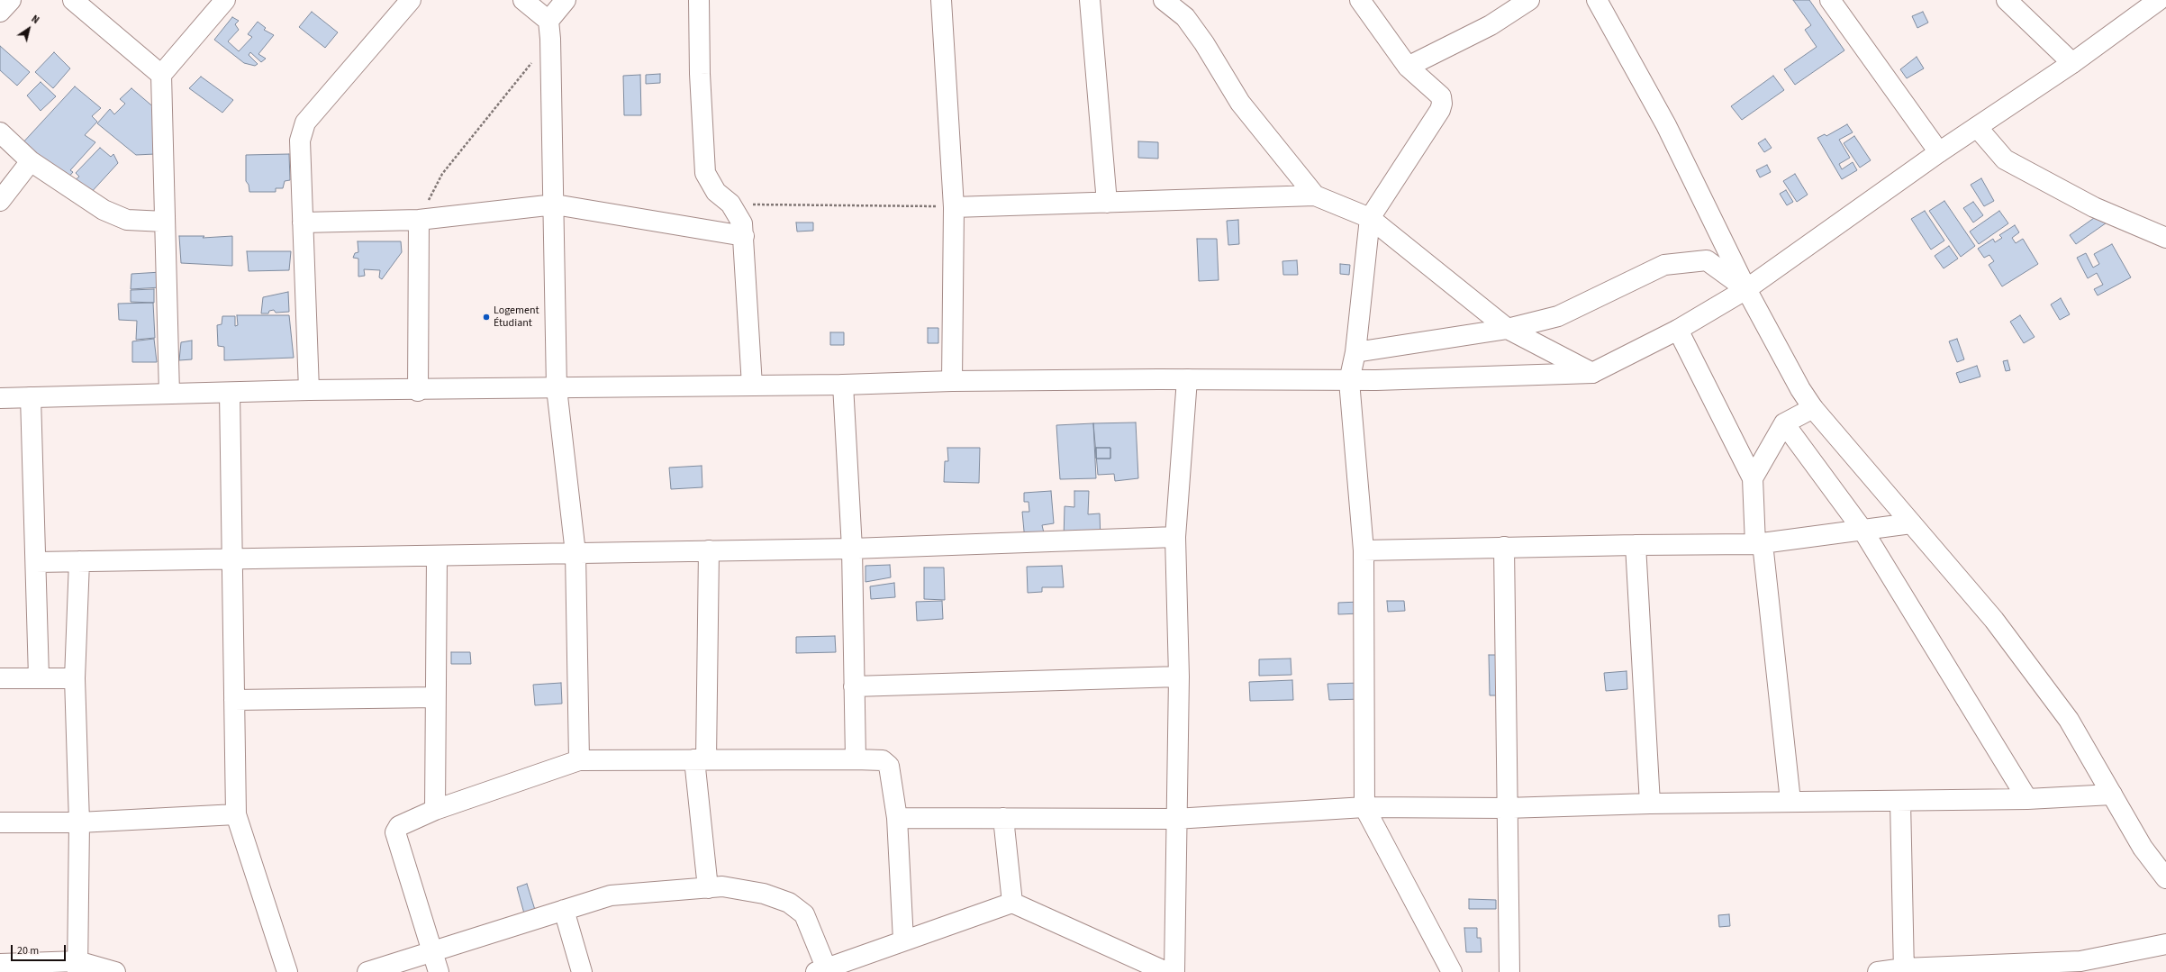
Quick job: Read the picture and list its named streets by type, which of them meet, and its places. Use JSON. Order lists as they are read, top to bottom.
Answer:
{
  "places": ["Logement Étudiant"],
  "scale_bar": "20 m",
  "north": "top right"
}
